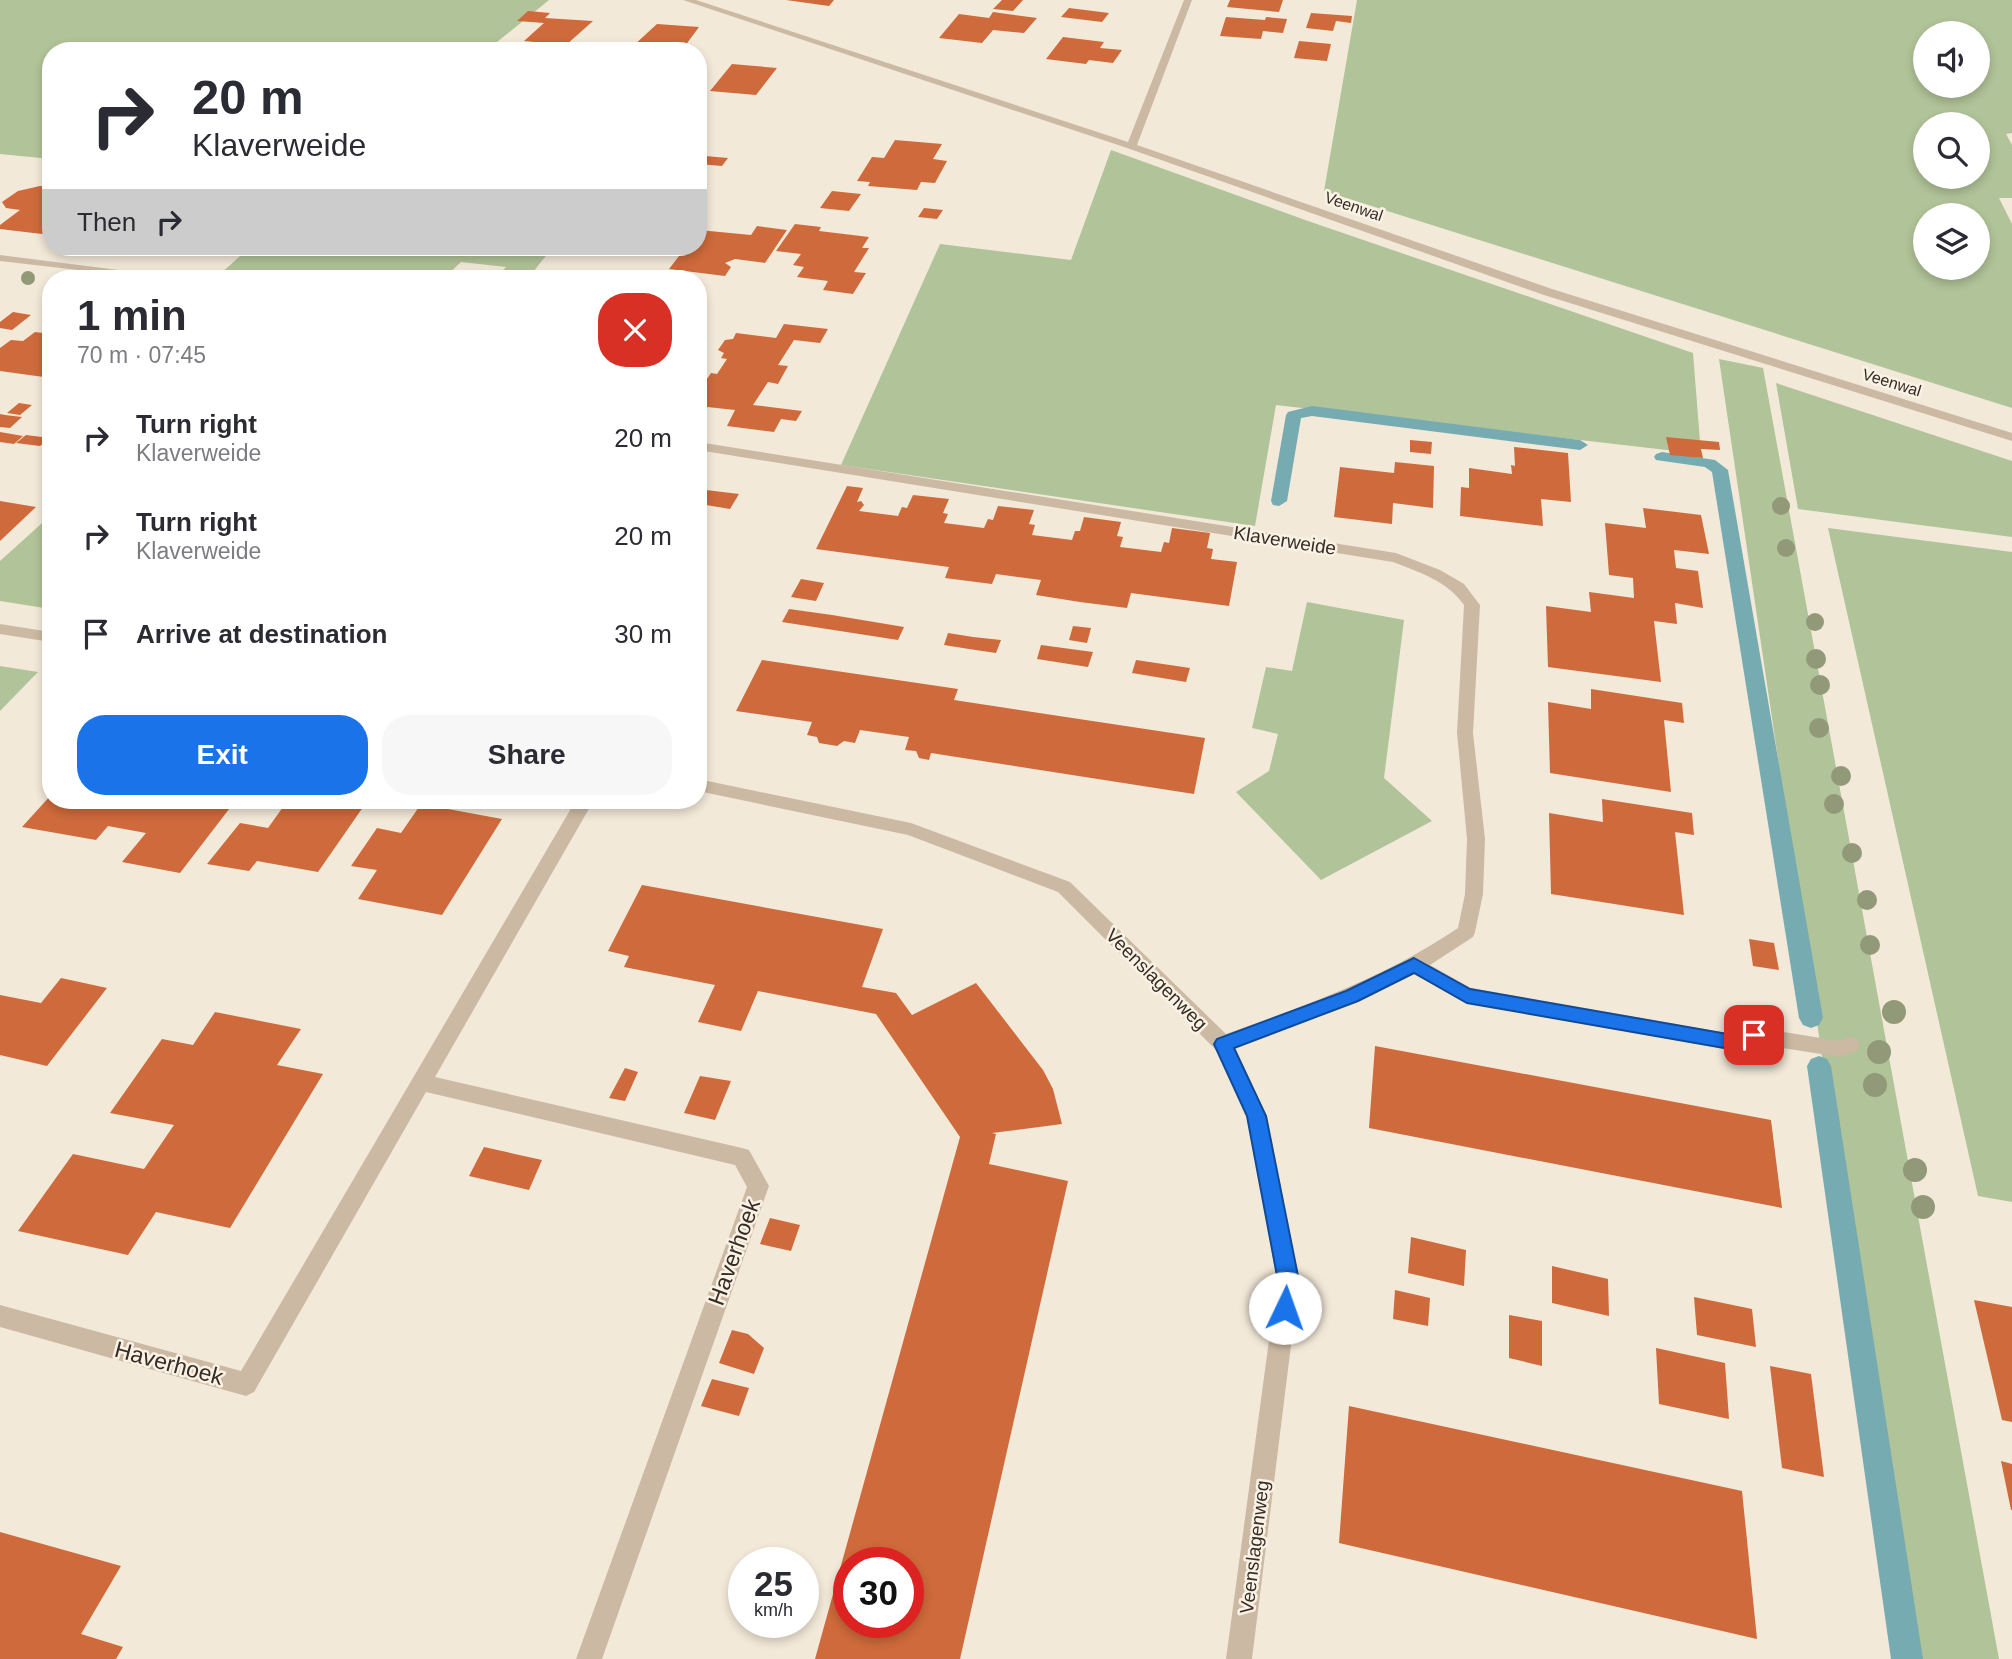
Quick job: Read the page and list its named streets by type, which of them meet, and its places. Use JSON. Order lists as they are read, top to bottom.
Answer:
{
  "streets": {
    "street": [
      "Veenwal",
      "Klaverweide",
      "Veenslagenweg",
      "Haverhoek"
    ]
  },
  "crossings": [
    ["Klaverweide", "Veenslagenweg"]
  ],
  "page": {
    "turn": ["20 m", "Klaverweide"],
    "then": "Then",
    "heading": ["1 min", "70 m · 07:45"],
    "list": [
      {
        "name": "Turn right",
        "note": "Klaverweide",
        "value": "20 m"
      },
      {
        "name": "Turn right",
        "note": "Klaverweide",
        "value": "20 m"
      },
      {
        "name": "Arrive at destination",
        "value": "30 m"
      }
    ],
    "buttons": ["Exit", "Share"],
    "speed": "25 km/h",
    "limit": "30"
  }
}
